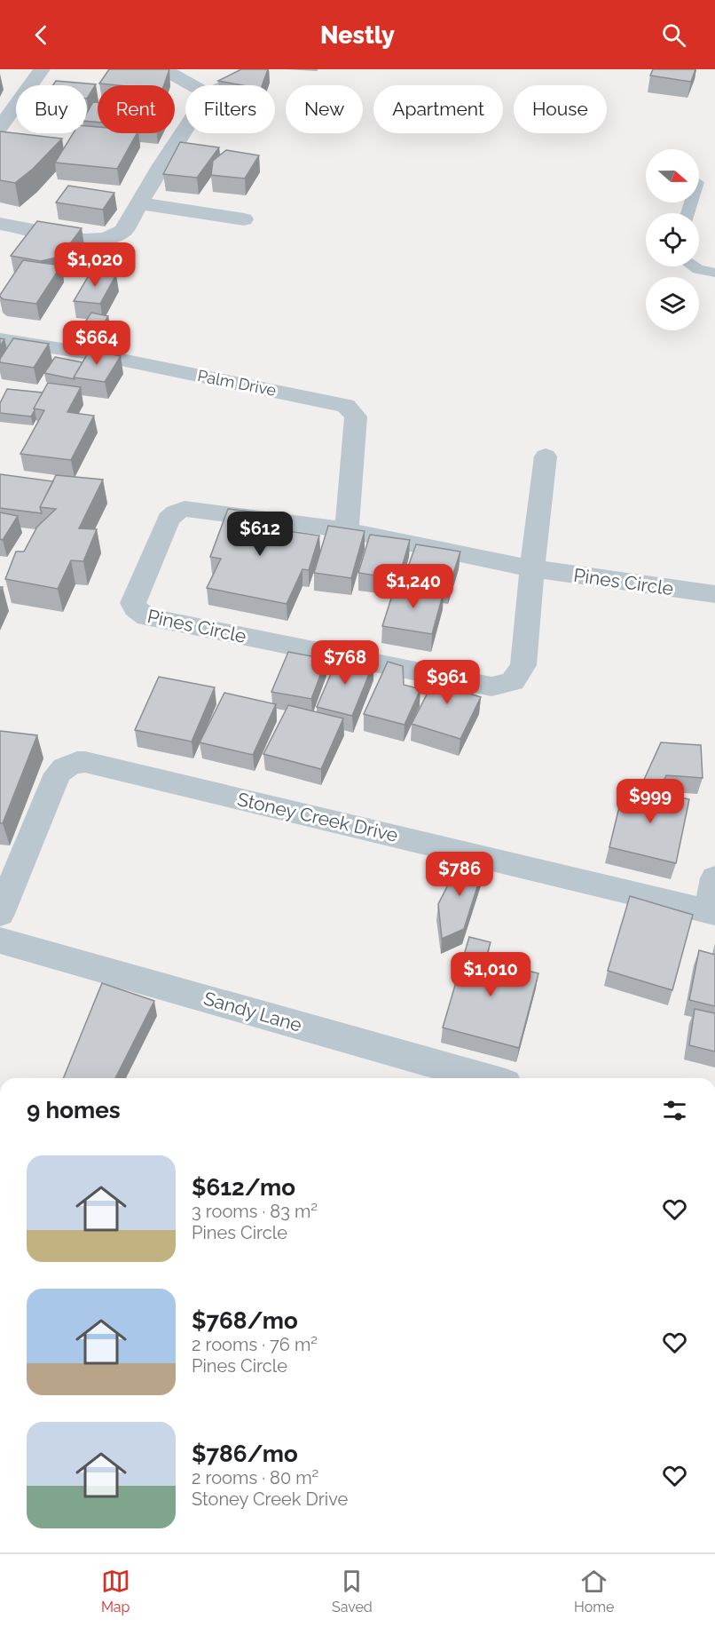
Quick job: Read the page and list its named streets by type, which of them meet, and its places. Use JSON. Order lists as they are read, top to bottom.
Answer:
{
  "streets": {
    "street": [
      "Palm Drive",
      "Pines Circle",
      "Stoney Creek Drive",
      "Sandy Lane"
    ]
  },
  "crossings": [
    ["Palm Drive", "Pines Circle"]
  ],
  "north": "right",
  "page": {
    "header": "Nestly",
    "chip": [
      "Buy",
      "Rent",
      "Filters",
      "New",
      "Apartment",
      "House"
    ],
    "price": [
      "$1,020",
      "$664",
      "$612",
      "$1,240",
      "$768",
      "$961",
      "$999",
      "$786",
      "$1,010"
    ],
    "heading": "9 homes",
    "list": [
      {
        "name": "$612/mo",
        "note": "3 rooms · 83 m² · Pines Circle"
      },
      {
        "name": "$768/mo",
        "note": "2 rooms · 76 m² · Pines Circle"
      },
      {
        "name": "$786/mo",
        "note": "2 rooms · 80 m² · Stoney Creek Drive"
      }
    ],
    "tabs": ["Map", "Saved", "Home"]
  }
}
